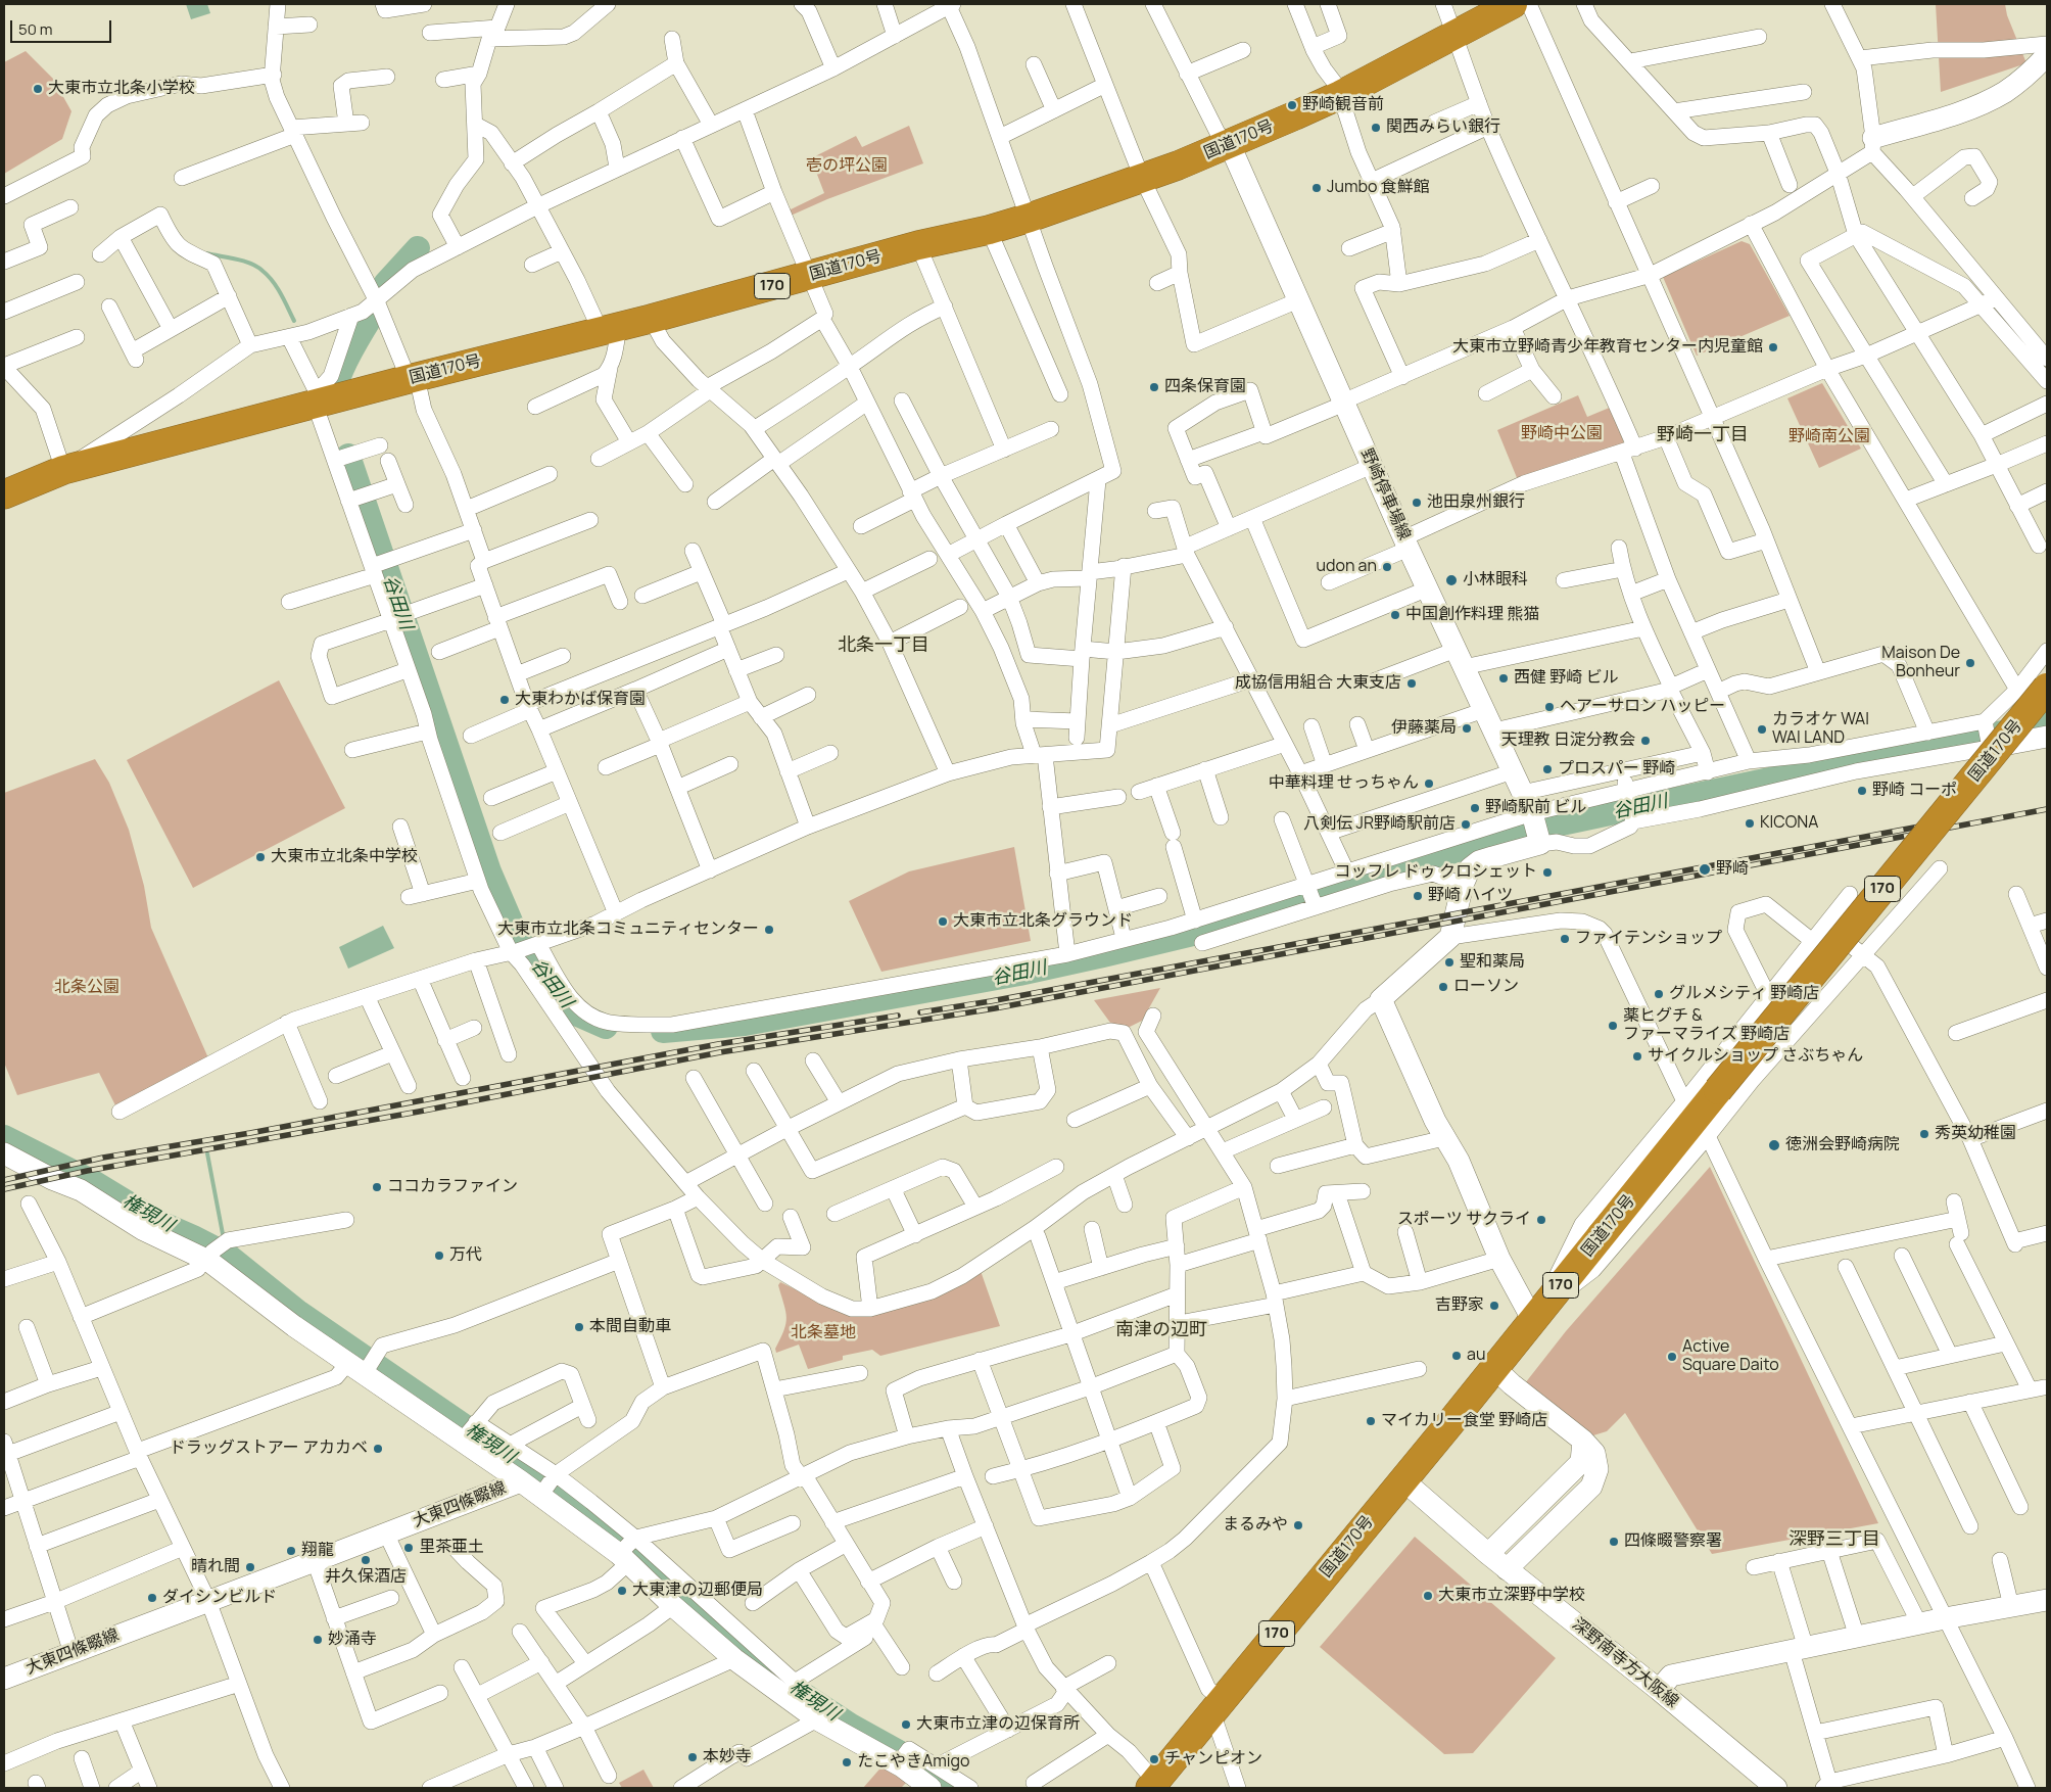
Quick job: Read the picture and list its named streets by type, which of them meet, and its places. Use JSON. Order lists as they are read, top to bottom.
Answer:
{
  "streets": {
    "highway": ["国道170号", "170"],
    "street": ["野崎停車場線", "大東四條畷線", "深野南寺方大阪線"]
  },
  "crossings": [
    ["国道170号", "野崎停車場線"],
    ["国道170号", "深野南寺方大阪線"]
  ],
  "districts": [
    "野崎一丁目",
    "北条一丁目",
    "南津の辺町",
    "深野三丁目"
  ],
  "water": ["谷田川", "権現川"],
  "parks": [
    "壱の坪公園",
    "野崎中公園",
    "野崎南公園",
    "北条公園",
    "北条墓地"
  ],
  "places": [
    "大東市立北条小学校",
    "野崎観音前",
    "関西みらい銀行",
    "Jumbo 食鮮館",
    "大東市立野崎青少年教育センター内児童館",
    "四条保育園",
    "池田泉州銀行",
    "udon an",
    "小林眼科",
    "中国創作料理 熊猫",
    "Maison De Bonheur",
    "西健 野崎 ビル",
    "成協信用組合 大東支店",
    "大東わかば保育園",
    "ヘアーサロン ハッピー",
    "伊藤薬局",
    "カラオケ WAI WAI LAND",
    "天理教 日淀分教会",
    "プロスパー 野崎",
    "中華料理 せっちゃん",
    "野崎 コーポ",
    "野崎駅前 ビル",
    "KICONA",
    "八剣伝 JR野崎駅前店",
    "大東市立北条中学校",
    "野崎",
    "コッフレ ドゥ クロシェット",
    "野崎 ハイツ",
    "大東市立北条グラウンド",
    "大東市立北条コミュニティセンター",
    "ファイテンショップ",
    "聖和薬局",
    "ローソン",
    "グルメシティ 野崎店",
    "薬ヒグチ & ファーマライズ 野崎店",
    "サイクルショップ さぶちゃん",
    "秀英幼稚園",
    "徳洲会野崎病院",
    "ココカラファイン",
    "スポーツ サクライ",
    "万代",
    "吉野家",
    "本間自動車",
    "au",
    "Active Square Daito",
    "マイカリー食堂 野崎店",
    "ドラッグストアー アカカベ",
    "まるみや",
    "四條畷警察署",
    "里茶亜土",
    "翔龍",
    "井久保酒店",
    "晴れ間",
    "大東津の辺郵便局",
    "大東市立深野中学校",
    "ダイシンビルド",
    "妙涌寺",
    "大東市立津の辺保育所",
    "本妙寺",
    "チャンピオン",
    "たこやきAmigo"
  ],
  "scale_bar": "50 m"
}
